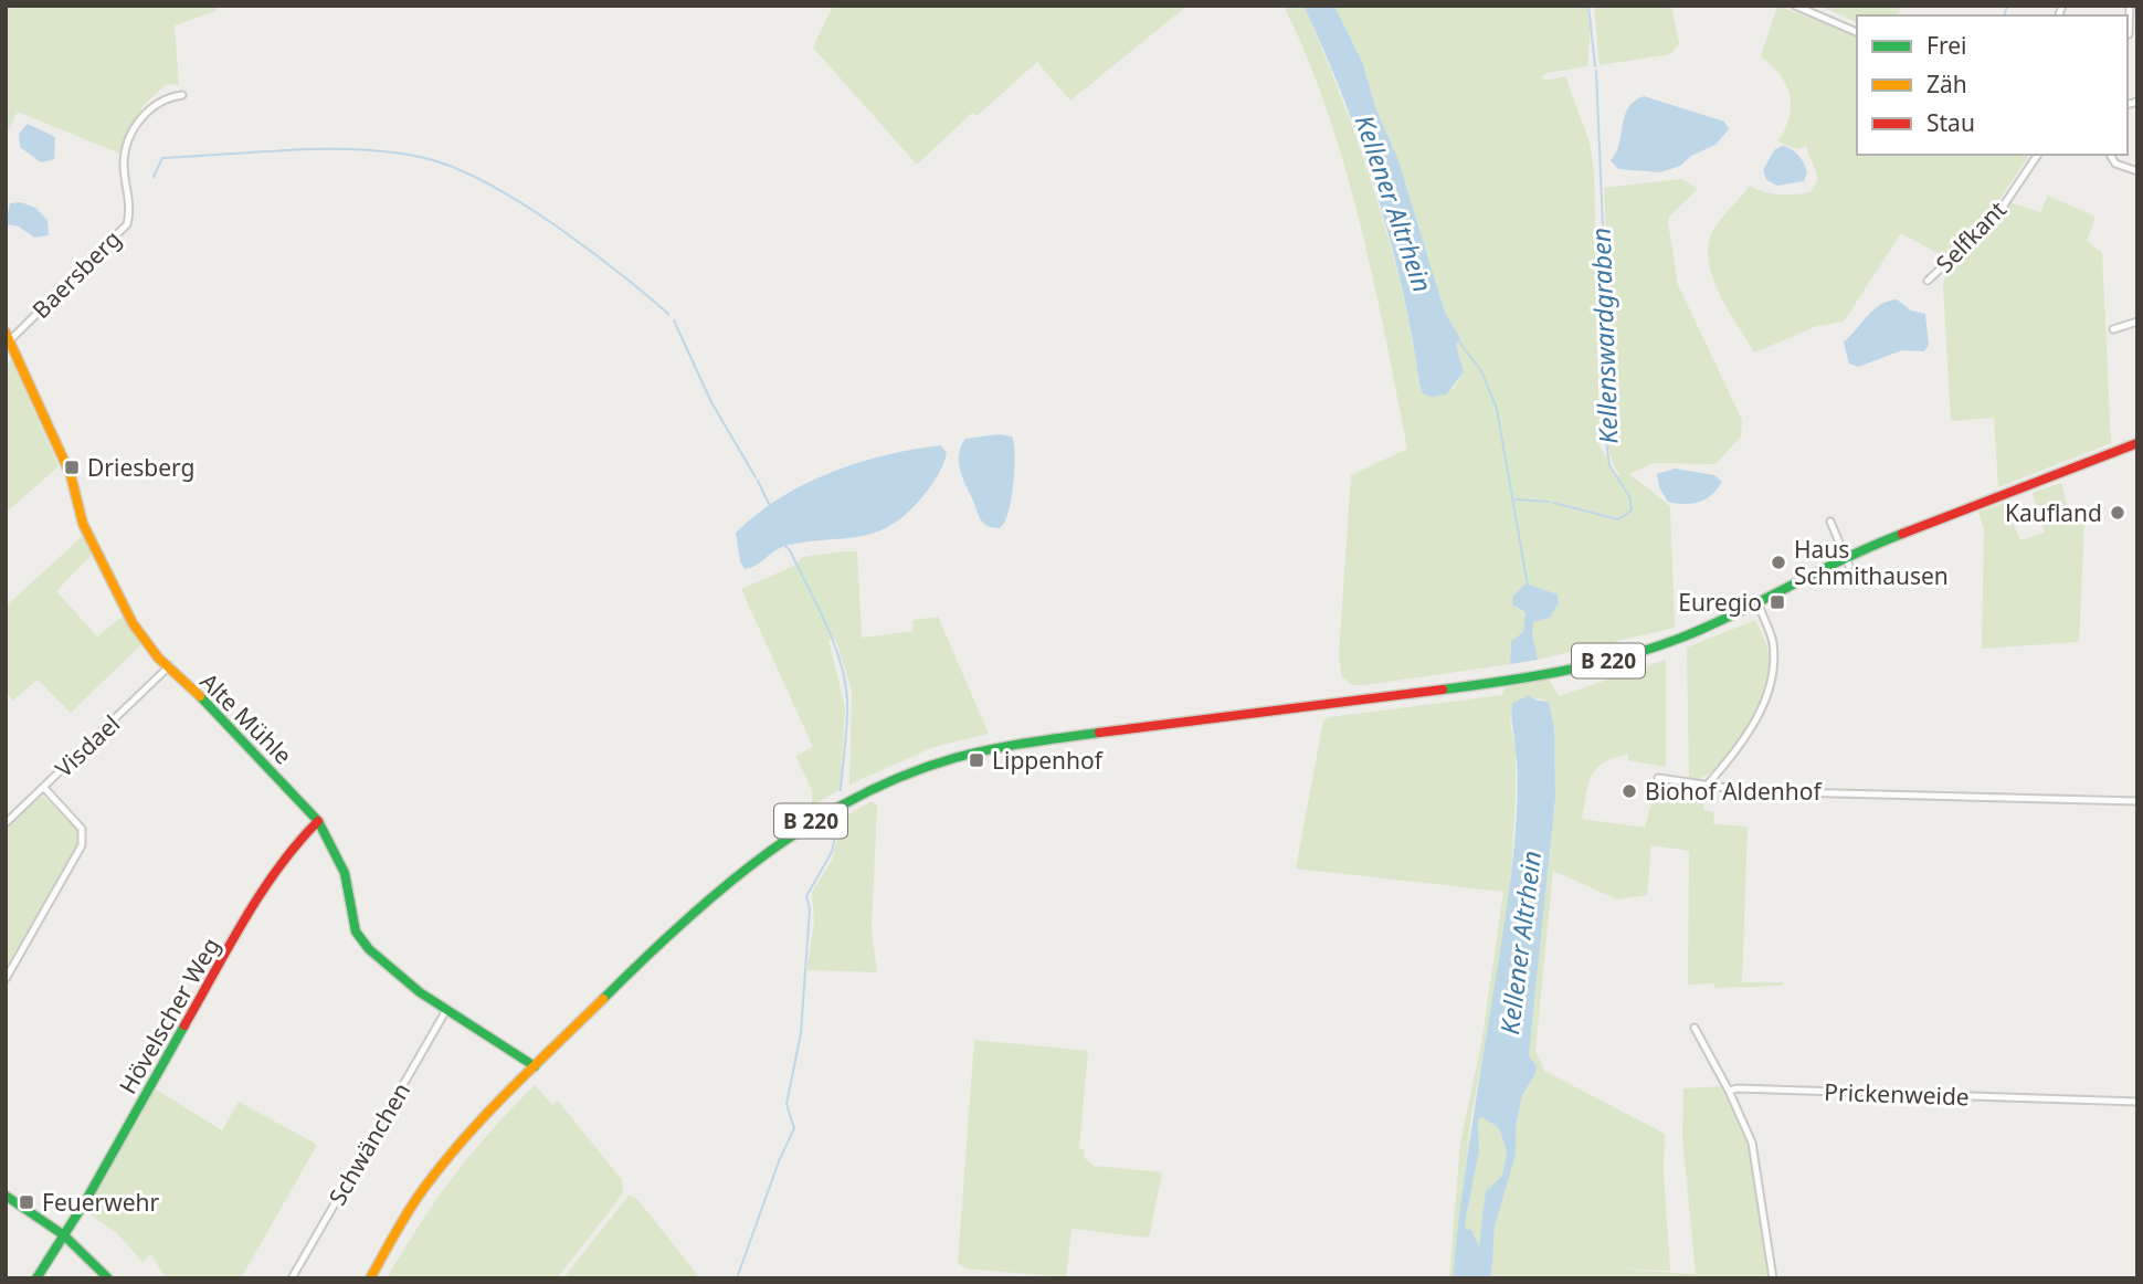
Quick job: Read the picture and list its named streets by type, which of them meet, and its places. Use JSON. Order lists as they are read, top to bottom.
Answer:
{
  "streets": {
    "main road": ["B 220", "Alte Mühle", "Hövelscher Weg"],
    "street": [
      "Selfkant",
      "Baersberg",
      "Visdael",
      "Prickenweide",
      "Schwänchen"
    ]
  },
  "crossings": [
    ["Baersberg", "Alte Mühle"],
    ["B 220", "Alte Mühle"],
    ["Alte Mühle", "Visdael"],
    ["Alte Mühle", "Hövelscher Weg"],
    ["Alte Mühle", "Schwänchen"]
  ],
  "water": ["Kellener Altrhein", "Kellenswardgraben"],
  "places": {
    "transit": [
      "Driesberg",
      "Euregio",
      "Lippenhof",
      "Feuerwehr"
    ],
    "other": ["Kaufland", "Haus Schmithausen", "Biohof Aldenhof"]
  },
  "legend": ["Frei", "Zäh", "Stau"]
}
